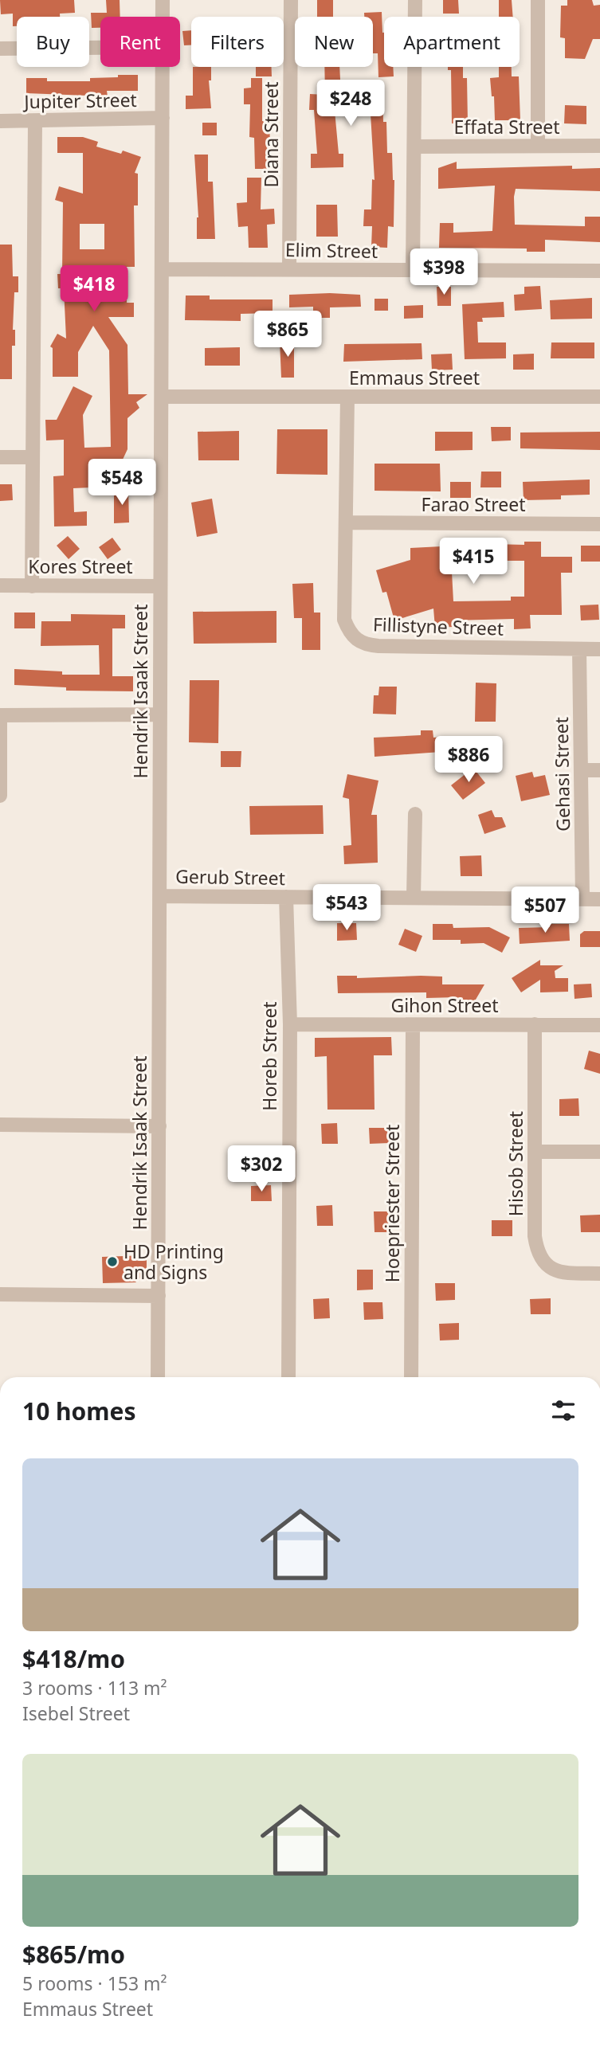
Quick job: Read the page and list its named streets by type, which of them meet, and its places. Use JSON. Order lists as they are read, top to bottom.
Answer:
{
  "streets": {
    "street": [
      "Jupiter Street",
      "Effata Street",
      "Diana Street",
      "Elim Street",
      "Emmaus Street",
      "Farao Street",
      "Kores Street",
      "Fillistyne Street",
      "Hendrik Isaak Street",
      "Gehasi Street",
      "Gerub Street",
      "Gihon Street",
      "Horeb Street",
      "Hisob Street",
      "Hoepriester Street"
    ]
  },
  "crossings": [
    ["Jupiter Street", "Hendrik Isaak Street"],
    ["Diana Street", "Elim Street"],
    ["Elim Street", "Hendrik Isaak Street"],
    ["Emmaus Street", "Fillistyne Street"],
    ["Emmaus Street", "Hendrik Isaak Street"],
    ["Farao Street", "Fillistyne Street"],
    ["Kores Street", "Hendrik Isaak Street"],
    ["Fillistyne Street", "Gehasi Street"],
    ["Hendrik Isaak Street", "Gerub Street"],
    ["Gehasi Street", "Gerub Street"],
    ["Gerub Street", "Horeb Street"],
    ["Gihon Street", "Horeb Street"],
    ["Gihon Street", "Hisob Street"],
    ["Gihon Street", "Hoepriester Street"]
  ],
  "places": ["HD Printing and Signs"],
  "page": {
    "chip": [
      "Buy",
      "Rent",
      "Filters",
      "New",
      "Apartment"
    ],
    "price": [
      "$248",
      "$398",
      "$418",
      "$865",
      "$548",
      "$415",
      "$886",
      "$543",
      "$507",
      "$302"
    ],
    "heading": "10 homes",
    "list": [
      {
        "name": "$418/mo",
        "note": "3 rooms · 113 m² · Isebel Street"
      },
      {
        "name": "$865/mo",
        "note": "5 rooms · 153 m² · Emmaus Street"
      }
    ]
  }
}
